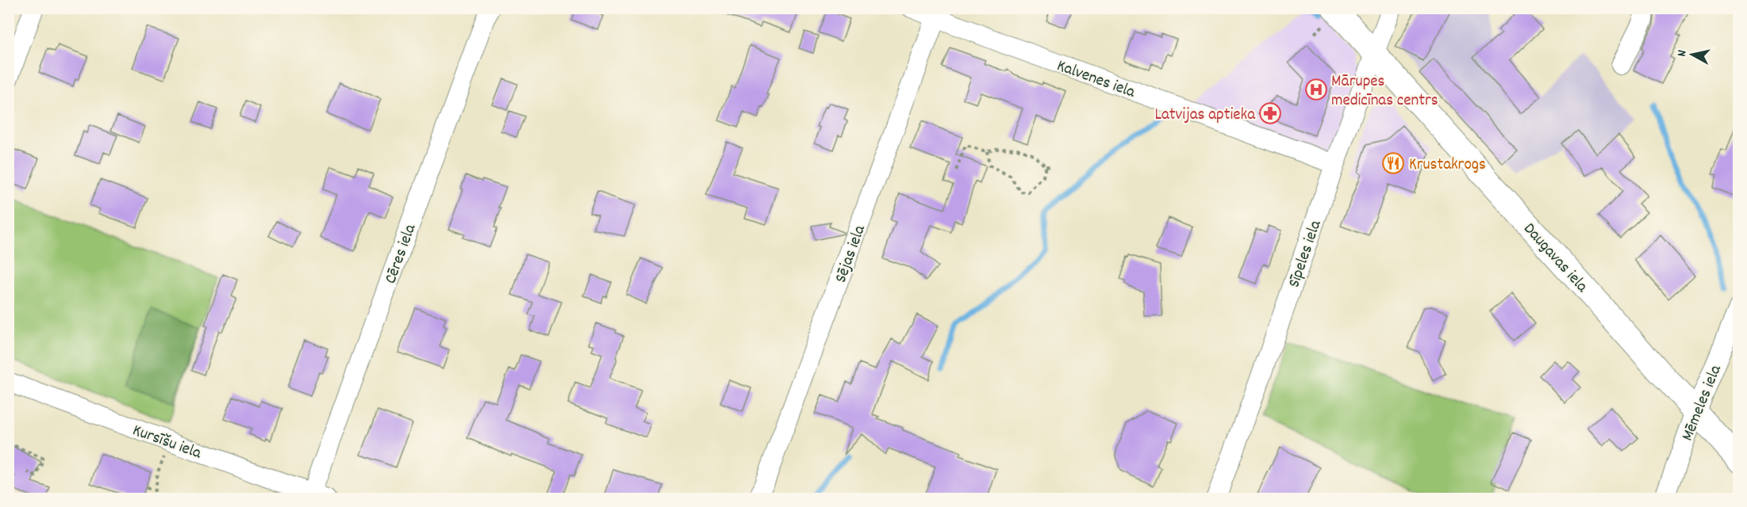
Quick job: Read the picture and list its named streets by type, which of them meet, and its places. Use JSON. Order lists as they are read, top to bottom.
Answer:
{
  "streets": {
    "main road": ["Daugavas iela"],
    "street": [
      "Kalvenes iela",
      "Cēres iela",
      "Sējas iela",
      "Sīpeles iela",
      "Mēmeles iela",
      "Kursīšu iela"
    ]
  },
  "crossings": [
    ["Kalvenes iela", "Sējas iela"],
    ["Kalvenes iela", "Sīpeles iela"],
    ["Cēres iela", "Kursīšu iela"],
    ["Sīpeles iela", "Daugavas iela"],
    ["Daugavas iela", "Mēmeles iela"]
  ],
  "places": {
    "hospital": ["Mārupes medicīnas centrs"],
    "pharmacy": ["Latvijas aptieka"],
    "restaurant": ["Krustakrogs"]
  },
  "north": "left"
}
